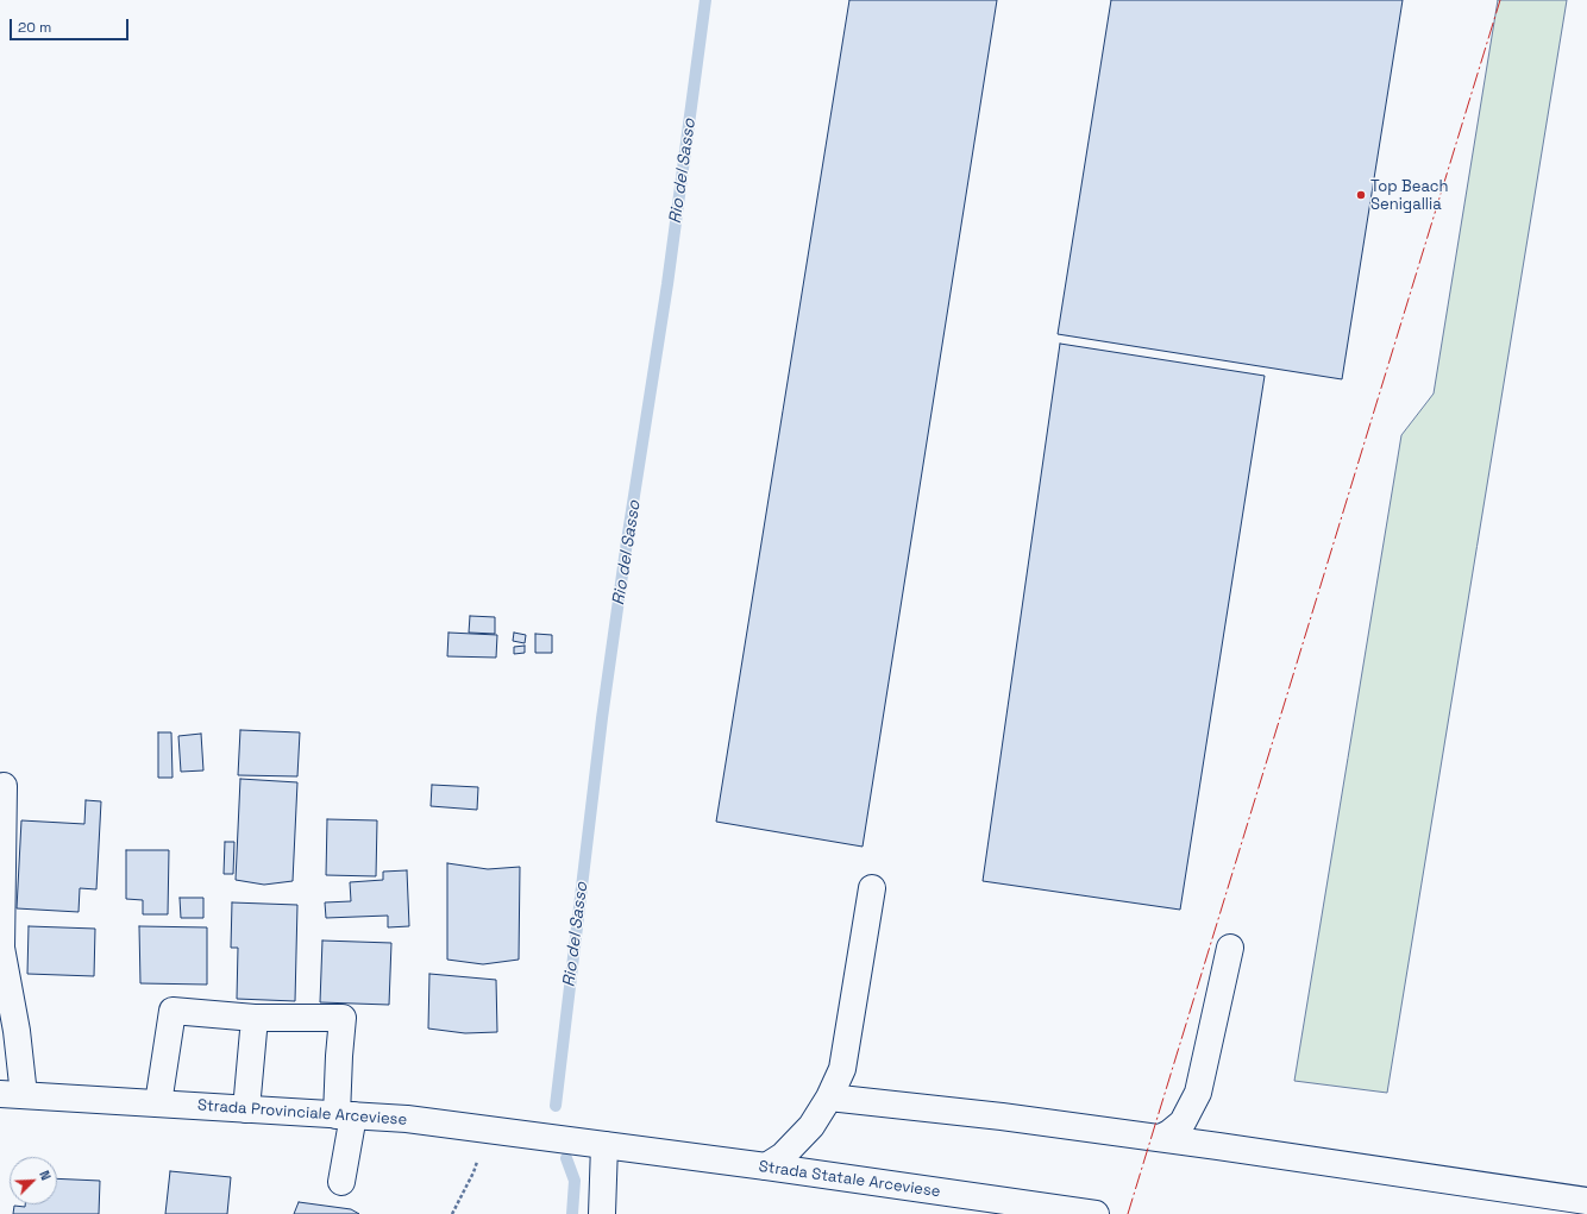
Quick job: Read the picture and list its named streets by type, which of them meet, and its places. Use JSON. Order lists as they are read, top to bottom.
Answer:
{
  "streets": {
    "main road": ["Strada Provinciale Arceviese", "Strada Statale Arceviese"]
  },
  "crossings": [
    ["Strada Provinciale Arceviese", "Strada Statale Arceviese"]
  ],
  "water": ["Rio del Sasso"],
  "places": ["Top Beach Senigallia"],
  "scale_bar": "20 m",
  "north": "top right"
}
